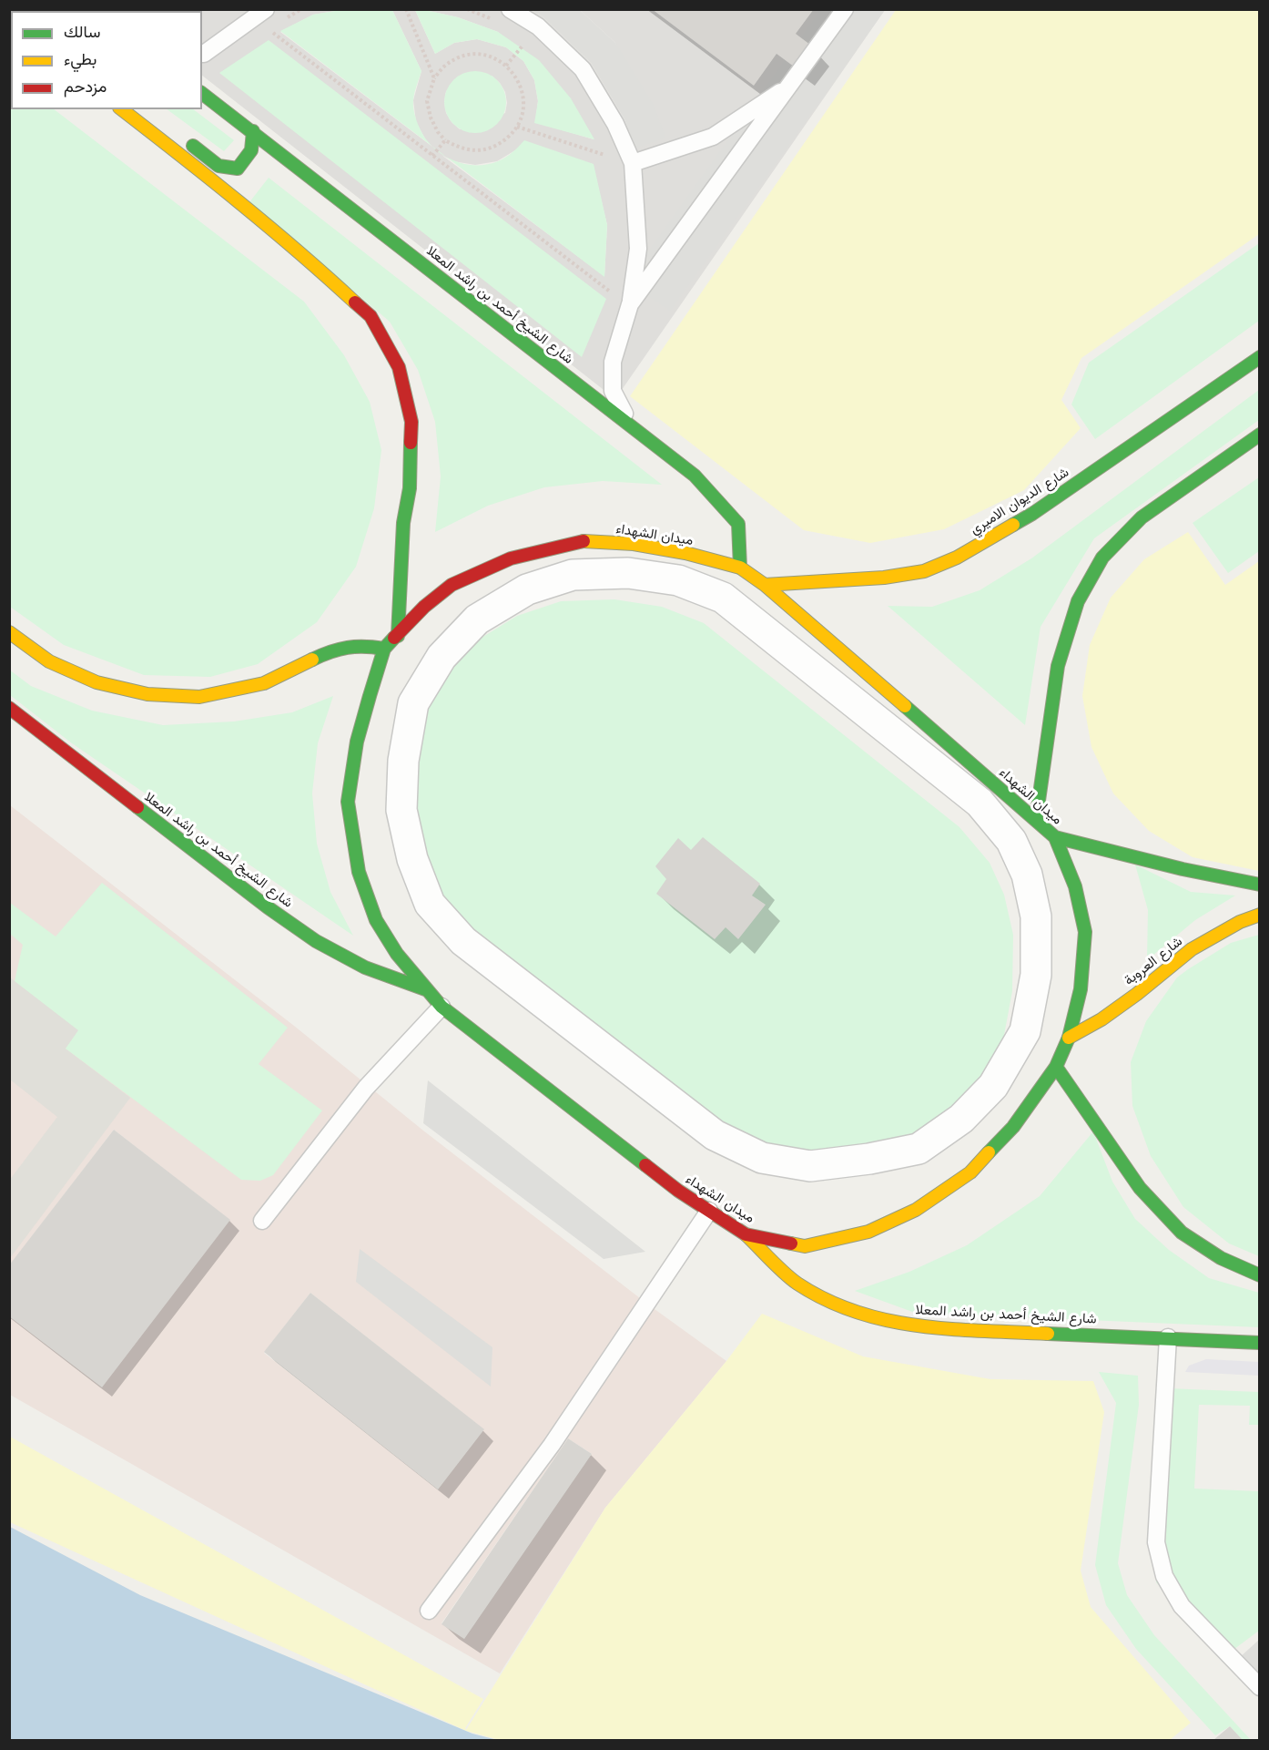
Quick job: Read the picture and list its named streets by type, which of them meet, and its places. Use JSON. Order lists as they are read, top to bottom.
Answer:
{
  "streets": {
    "main road": [
      "شارع الشيخ أحمد بن راشد المعلا",
      "شارع الديوان الاميري",
      "ميدان الشهداء",
      "شارع العروبة"
    ]
  },
  "crossings": [
    ["شارع الشيخ أحمد بن راشد المعلا", "ميدان الشهداء"],
    ["شارع الديوان الاميري", "ميدان الشهداء"],
    ["ميدان الشهداء", "شارع العروبة"]
  ],
  "legend": ["سالك", "بطيء", "مزدحم"]
}
